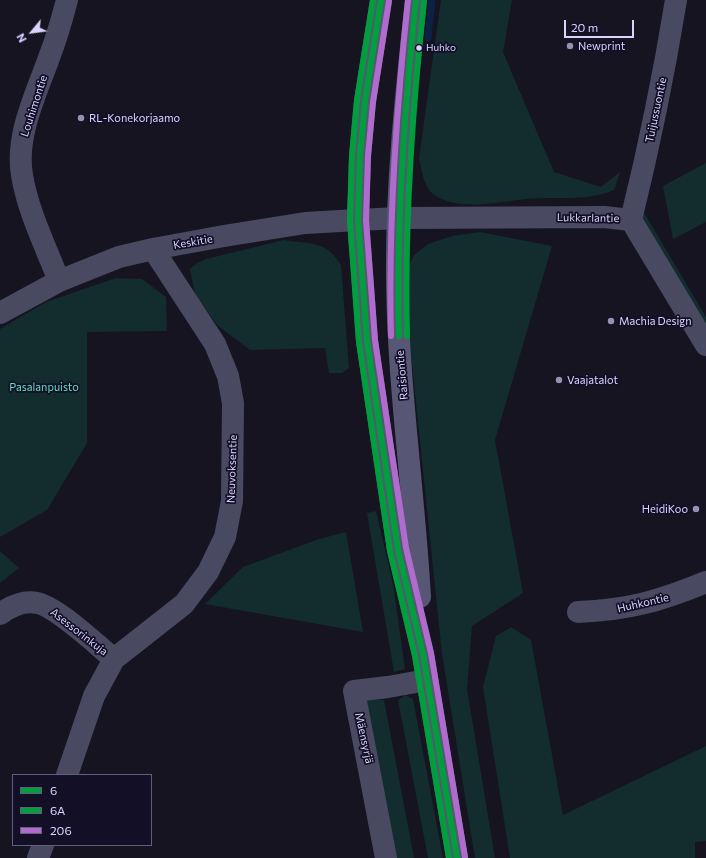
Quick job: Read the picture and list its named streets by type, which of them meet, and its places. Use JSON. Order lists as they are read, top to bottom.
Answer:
{
  "streets": {
    "main road": ["Raisiontie"],
    "street": [
      "Louhimontie",
      "Tuijussuontie",
      "Lukkarlantie",
      "Keskitie",
      "Neuvoksentie",
      "Huhkontie",
      "Asessorinkuja",
      "Mäensyrjä"
    ]
  },
  "crossings": [
    ["Louhimontie", "Keskitie"],
    ["Tuijussuontie", "Lukkarlantie"],
    ["Lukkarlantie", "Keskitie"],
    ["Lukkarlantie", "Raisiontie"],
    ["Keskitie", "Raisiontie"],
    ["Keskitie", "Neuvoksentie"],
    ["Raisiontie", "Mäensyrjä"],
    ["Neuvoksentie", "Asessorinkuja"]
  ],
  "parks": ["Pasalanpuisto"],
  "places": [
    "Newprint",
    "Huhko",
    "RL-Konekorjaamo",
    "Machia Design",
    "Vaajatalot",
    "HeidiKoo"
  ],
  "lines": ["transit line 6", "transit line 6A", "transit line 206"],
  "legend": ["6", "6A", "206"],
  "scale_bar": "20 m",
  "north": "bottom left"
}
